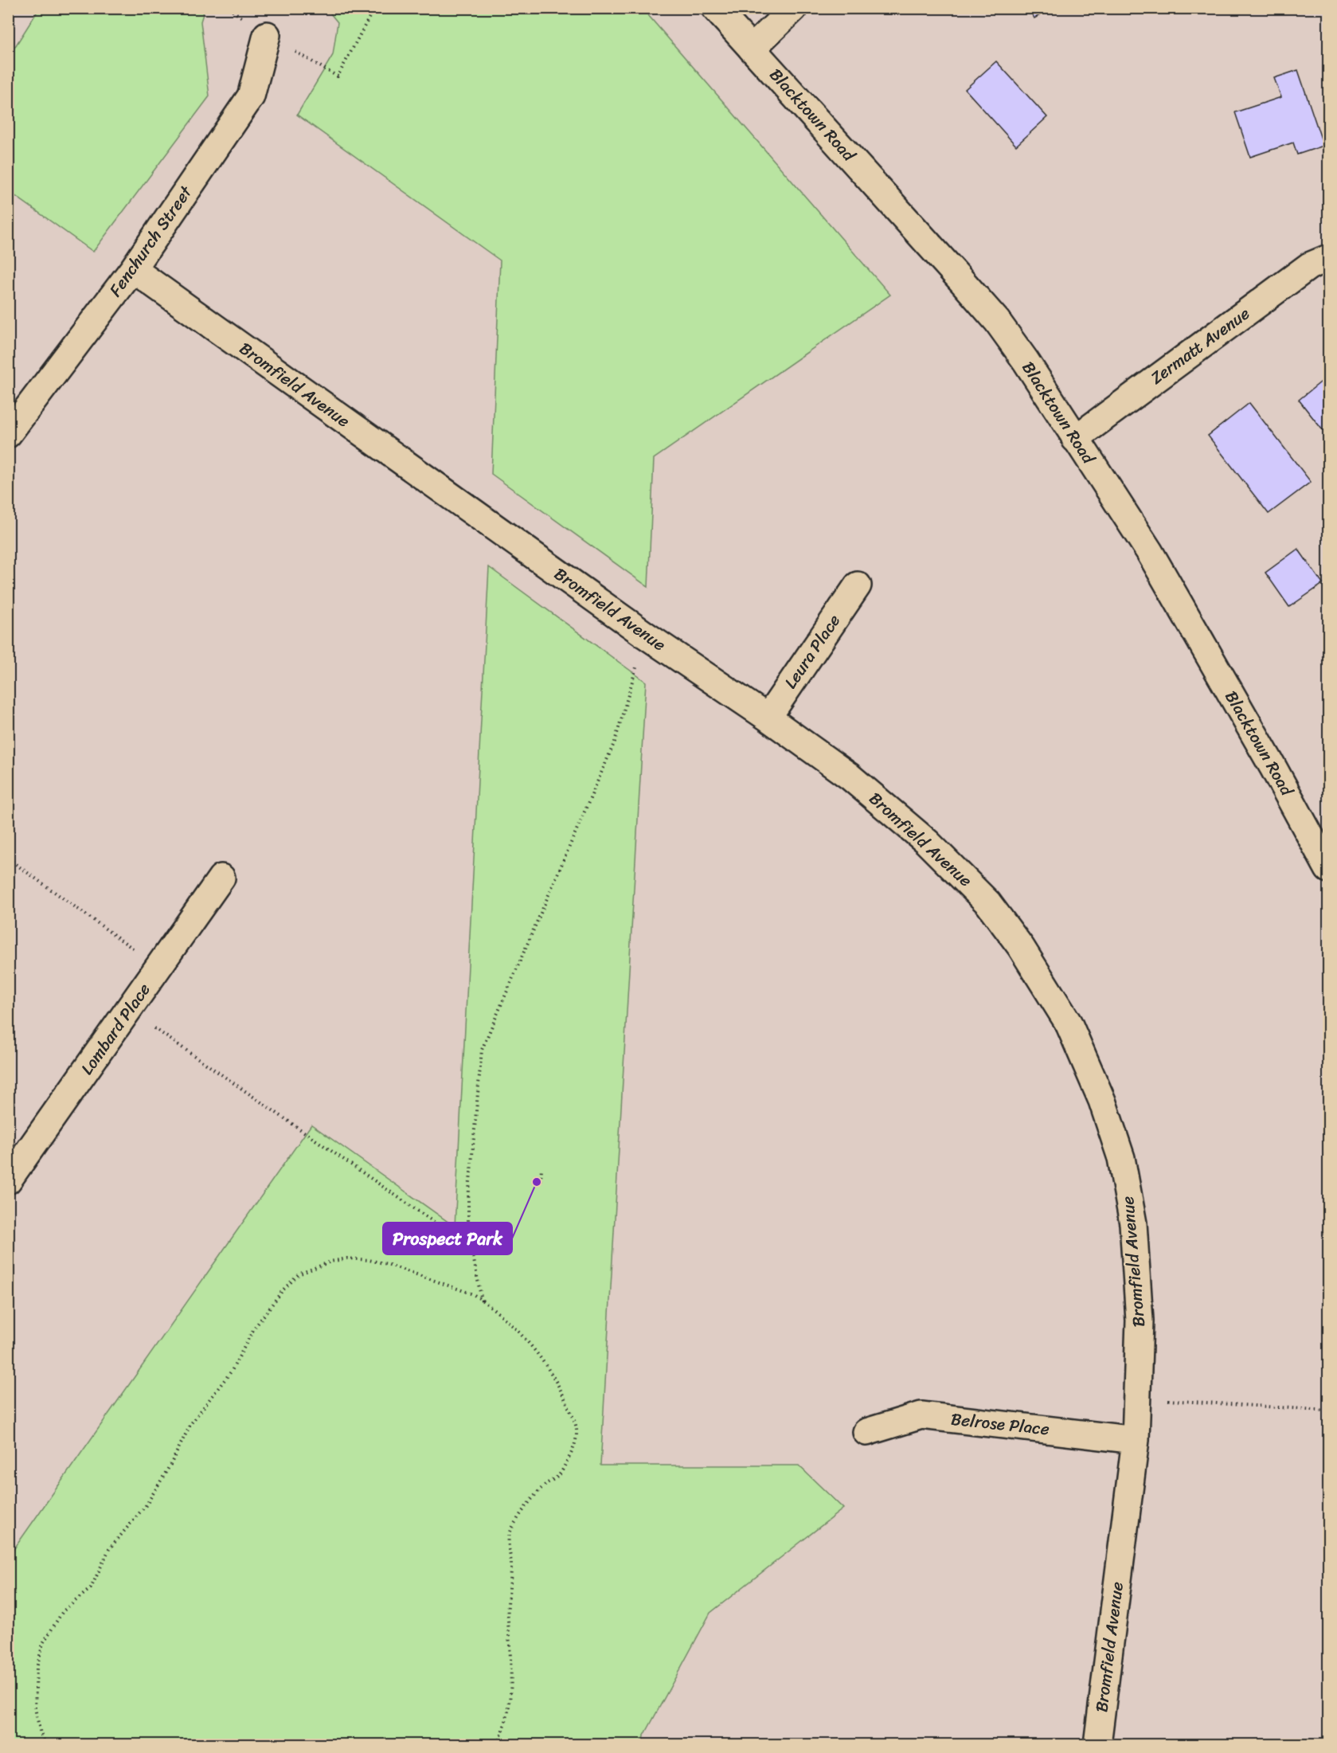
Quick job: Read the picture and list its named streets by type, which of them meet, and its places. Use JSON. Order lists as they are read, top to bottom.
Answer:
{
  "streets": {
    "street": [
      "Blacktown Road",
      "Fenchurch Street",
      "Zermatt Avenue",
      "Bromfield Avenue",
      "Leura Place",
      "Lombard Place",
      "Belrose Place"
    ]
  },
  "crossings": [
    ["Blacktown Road", "Zermatt Avenue"],
    ["Fenchurch Street", "Bromfield Avenue"],
    ["Bromfield Avenue", "Leura Place"],
    ["Bromfield Avenue", "Belrose Place"]
  ],
  "places": ["Prospect Park"]
}
